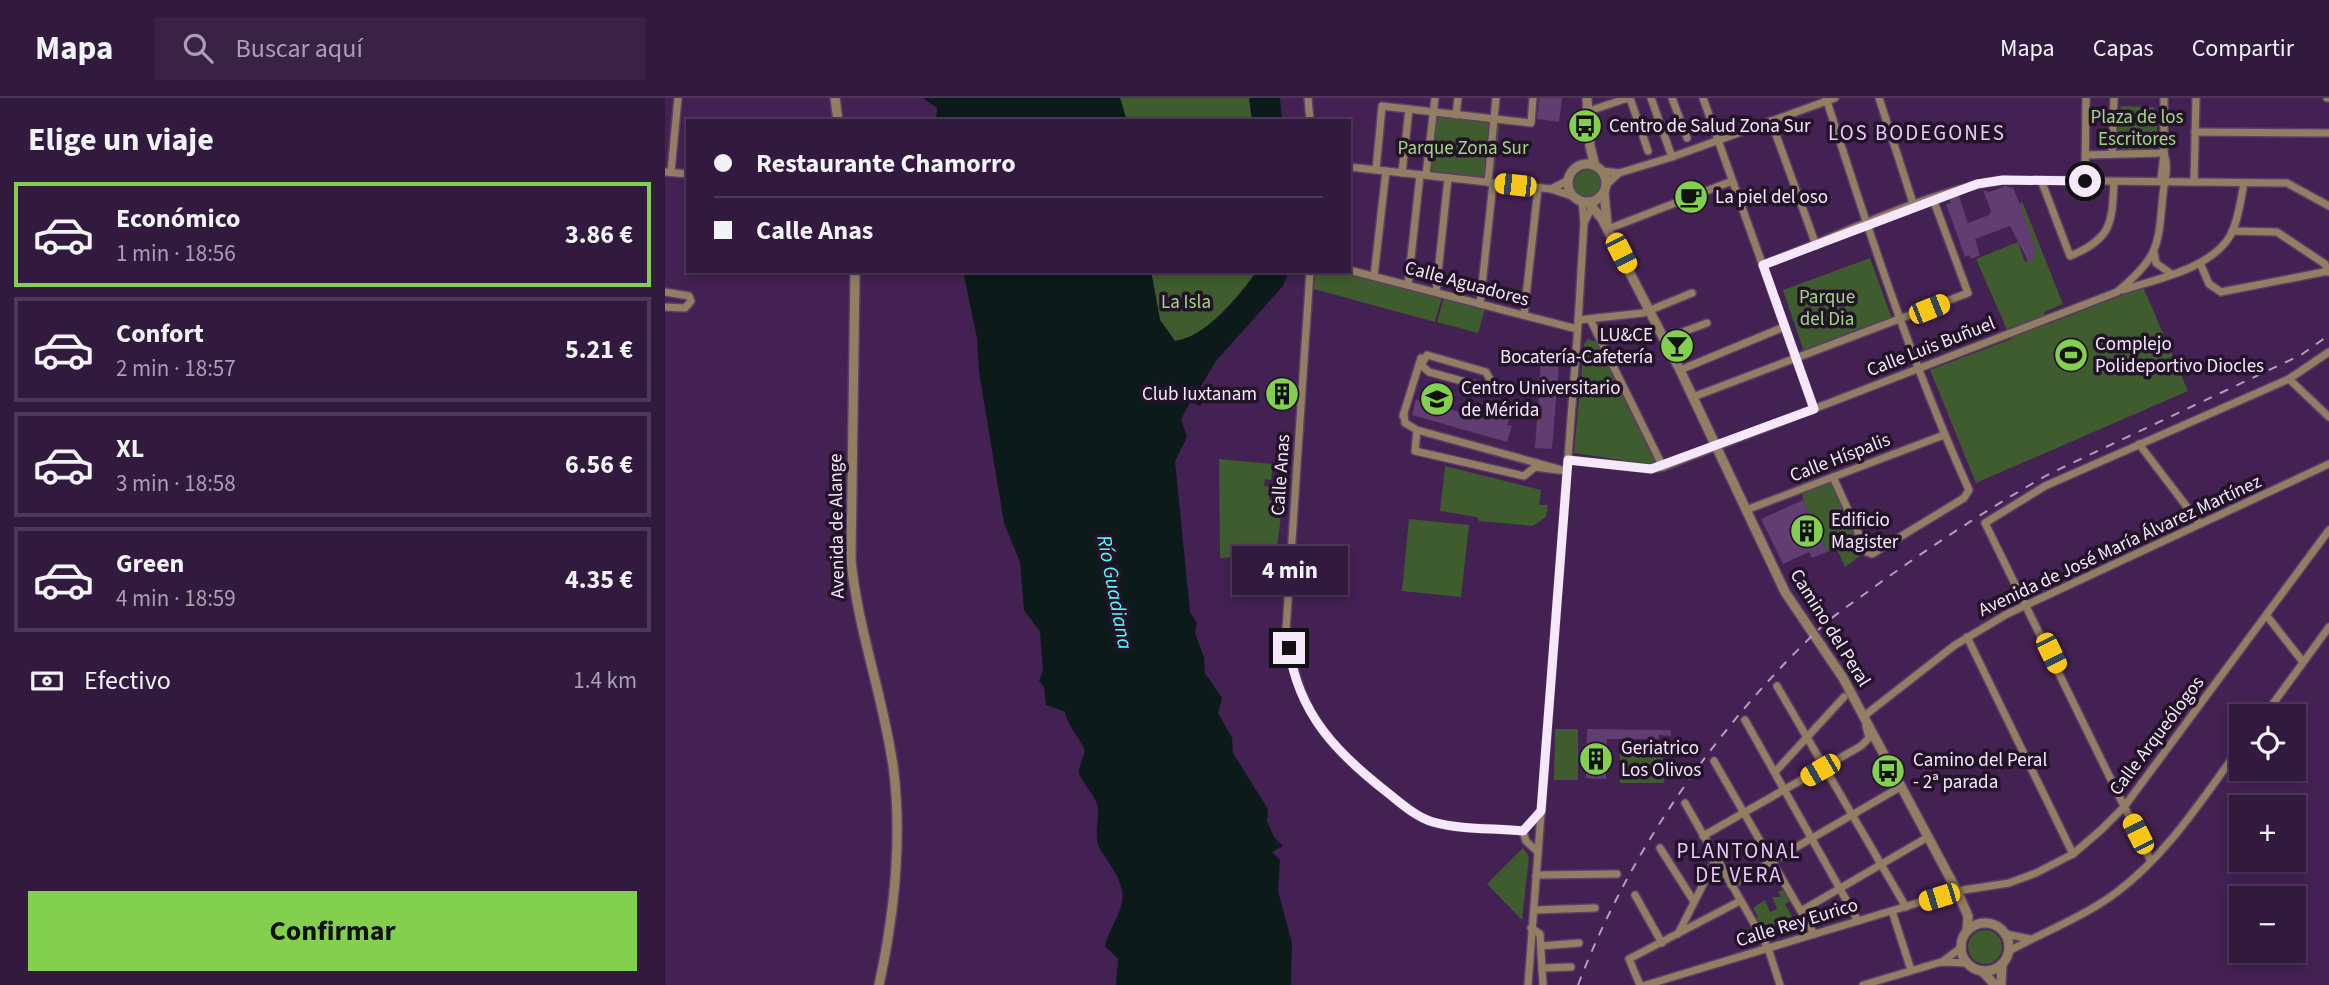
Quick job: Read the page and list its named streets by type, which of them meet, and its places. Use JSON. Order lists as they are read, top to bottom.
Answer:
{
  "streets": {
    "street": [
      "Calle Aguadores",
      "Calle Luis Buñuel",
      "Calle Híspalis",
      "Calle Anas",
      "Avenida de Alange",
      "Avenida de José María Álvarez Martínez",
      "Camino del Peral",
      "Calle Arqueólogos",
      "Calle Rey Eurico"
    ]
  },
  "crossings": [
    ["Calle Luis Buñuel", "Camino del Peral"],
    ["Calle Híspalis", "Camino del Peral"],
    ["Avenida de José María Álvarez Martínez", "Camino del Peral"],
    ["Camino del Peral", "Calle Arqueólogos"],
    ["Camino del Peral", "Calle Rey Eurico"],
    ["Calle Arqueólogos", "Calle Rey Eurico"]
  ],
  "districts": ["LOS BODEGONES", "PLANTONAL DE VERA"],
  "water": ["Río Guadiana"],
  "parks": [
    "Plaza de los Escritores",
    "Parque Zona Sur",
    "Parque del Dia",
    "La Isla"
  ],
  "places": {
    "bus stop": ["Centro de Salud Zona Sur", "Camino del Peral - 2ª parada"],
    "cafe": ["La piel del oso"],
    "bar": ["LU&CE Bocatería-Cafetería"],
    "sports": ["Complejo Polideportivo Diocles"],
    "building": ["Club Iuxtanam", "Edificio Magister", "Geriatrico Los Olivos"],
    "school or university": ["Centro Universitario de Mérida"]
  },
  "page": {
    "header": "Mapa",
    "search": "Buscar aquí",
    "nav": ["Mapa", "Capas", "Compartir"],
    "heading": "Elige un viaje",
    "banner": ["Restaurante Chamorro", "Calle Anas"],
    "list": [
      {
        "name": "Económico",
        "note": "1 min · 18:56",
        "value": "3.86 €"
      },
      {
        "name": "Confort",
        "note": "2 min · 18:57",
        "value": "5.21 €"
      },
      {
        "name": "XL",
        "note": "3 min · 18:58",
        "value": "6.56 €"
      },
      {
        "name": "Green",
        "note": "4 min · 18:59",
        "value": "4.35 €"
      }
    ],
    "bubble": "4 min",
    "pay": ["Efectivo", "1.4 km"],
    "map_buttons": ["+", "−"],
    "buttons": "Confirmar"
  }
}
